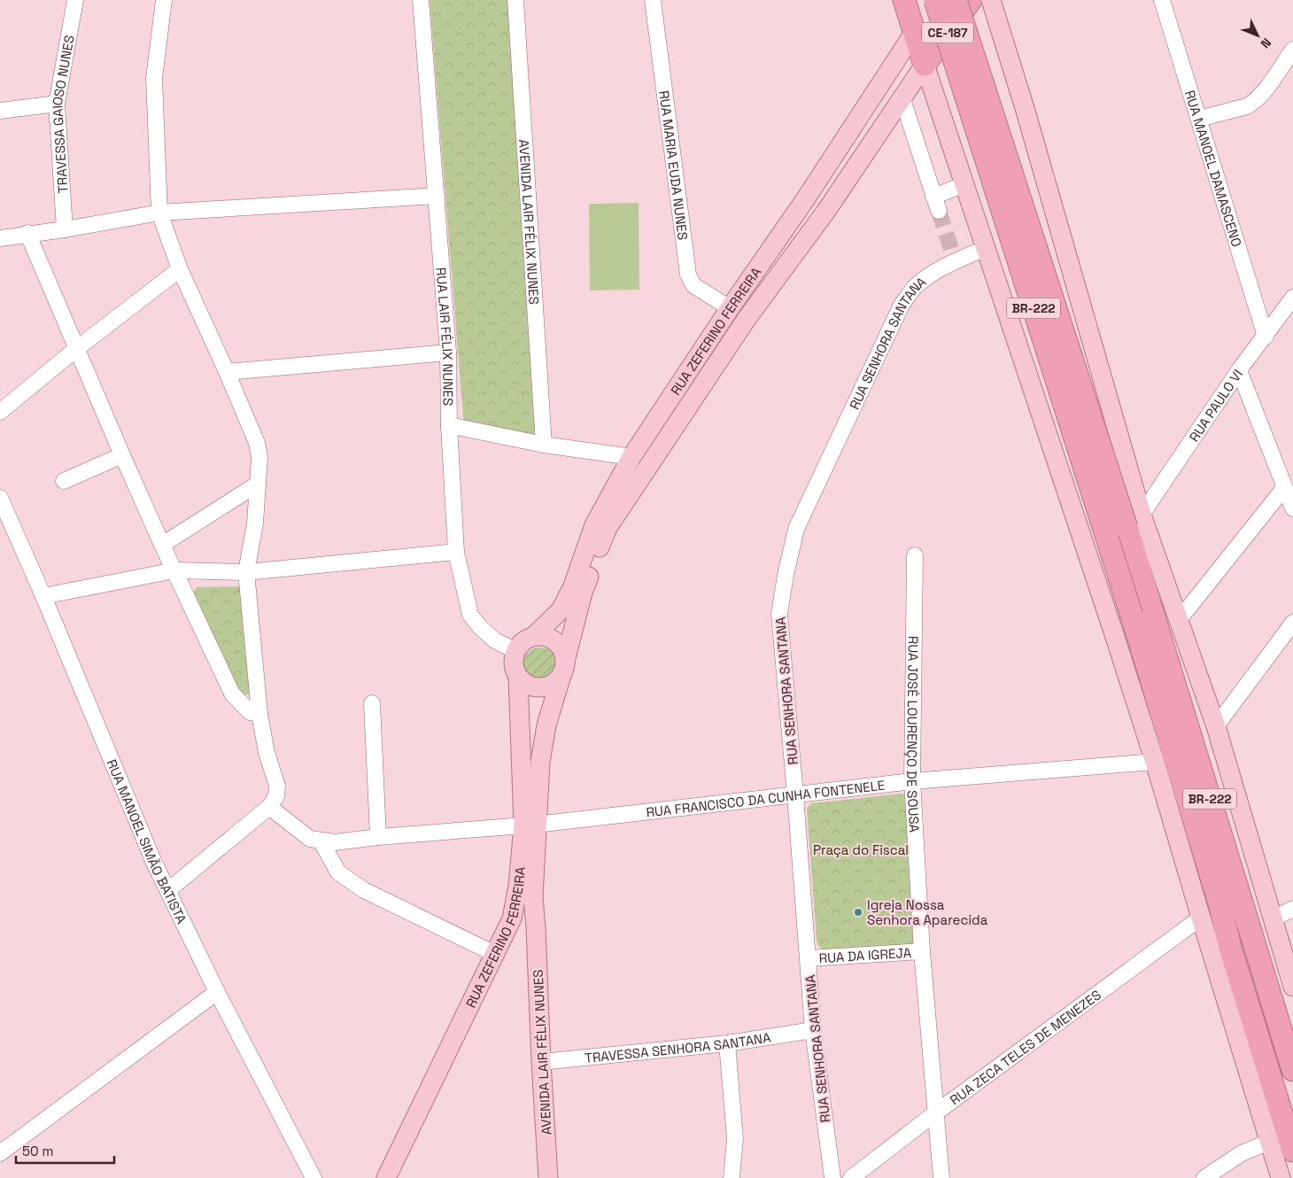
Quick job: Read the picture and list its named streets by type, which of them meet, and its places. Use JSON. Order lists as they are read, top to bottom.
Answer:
{
  "streets": {
    "highway": ["CE-187", "BR-222"],
    "main road": ["AVENIDA LAIR FÉLIX NUNES", "RUA ZEFERINO FERREIRA"],
    "street": [
      "TRAVESSA GAIOSO NUNES",
      "RUA MARIA EUDA NUNES",
      "RUA MANOEL DAMASCENO",
      "RUA LAIR FÉLIX NUNES",
      "RUA SENHORA SANTANA",
      "RUA PAULO VI",
      "RUA JOSÉ LOURENÇO DE SOUSA",
      "RUA FRANCISCO DA CUNHA FONTENELE",
      "RUA MANOEL SIMÃO BATISTA",
      "RUA DA IGREJA",
      "TRAVESSA SENHORA SANTANA",
      "RUA ZECA TELES DE MENEZES"
    ]
  },
  "crossings": [
    ["CE-187", "BR-222"],
    ["CE-187", "RUA ZEFERINO FERREIRA"],
    ["RUA MARIA EUDA NUNES", "RUA ZEFERINO FERREIRA"],
    ["RUA MANOEL DAMASCENO", "RUA PAULO VI"],
    ["AVENIDA LAIR FÉLIX NUNES", "RUA ZEFERINO FERREIRA"],
    ["AVENIDA LAIR FÉLIX NUNES", "TRAVESSA SENHORA SANTANA"],
    ["BR-222", "RUA ZEFERINO FERREIRA"],
    ["BR-222", "RUA SENHORA SANTANA"],
    ["BR-222", "RUA PAULO VI"],
    ["BR-222", "RUA FRANCISCO DA CUNHA FONTENELE"],
    ["BR-222", "RUA ZECA TELES DE MENEZES"],
    ["RUA ZEFERINO FERREIRA", "RUA LAIR FÉLIX NUNES"],
    ["RUA ZEFERINO FERREIRA", "RUA FRANCISCO DA CUNHA FONTENELE"],
    ["RUA SENHORA SANTANA", "RUA FRANCISCO DA CUNHA FONTENELE"],
    ["RUA SENHORA SANTANA", "RUA DA IGREJA"],
    ["RUA SENHORA SANTANA", "TRAVESSA SENHORA SANTANA"],
    ["RUA JOSÉ LOURENÇO DE SOUSA", "RUA FRANCISCO DA CUNHA FONTENELE"],
    ["RUA JOSÉ LOURENÇO DE SOUSA", "RUA DA IGREJA"],
    ["RUA JOSÉ LOURENÇO DE SOUSA", "RUA ZECA TELES DE MENEZES"]
  ],
  "parks": ["Praça do Fiscal"],
  "places": ["Igreja Nossa Senhora Aparecida"],
  "scale_bar": "50 m",
  "north": "bottom right"
}
